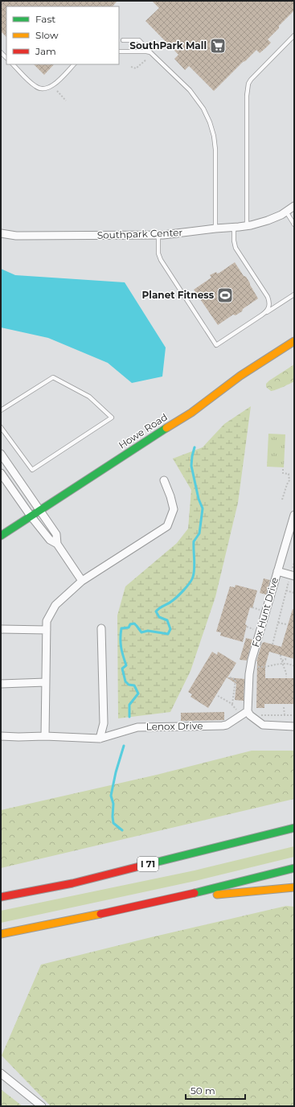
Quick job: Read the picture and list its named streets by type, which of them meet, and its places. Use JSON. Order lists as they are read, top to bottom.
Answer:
{
  "streets": {
    "main road": ["Howe Road", "I 71"],
    "street": ["Southpark Center", "Fox Hunt Drive", "Lenox Drive"]
  },
  "crossings": [
    ["Fox Hunt Drive", "Lenox Drive"]
  ],
  "places": {
    "supermarket": ["SouthPark Mall"],
    "sports": ["Planet Fitness"]
  },
  "legend": ["Fast", "Slow", "Jam"],
  "scale_bar": "50 m"
}
